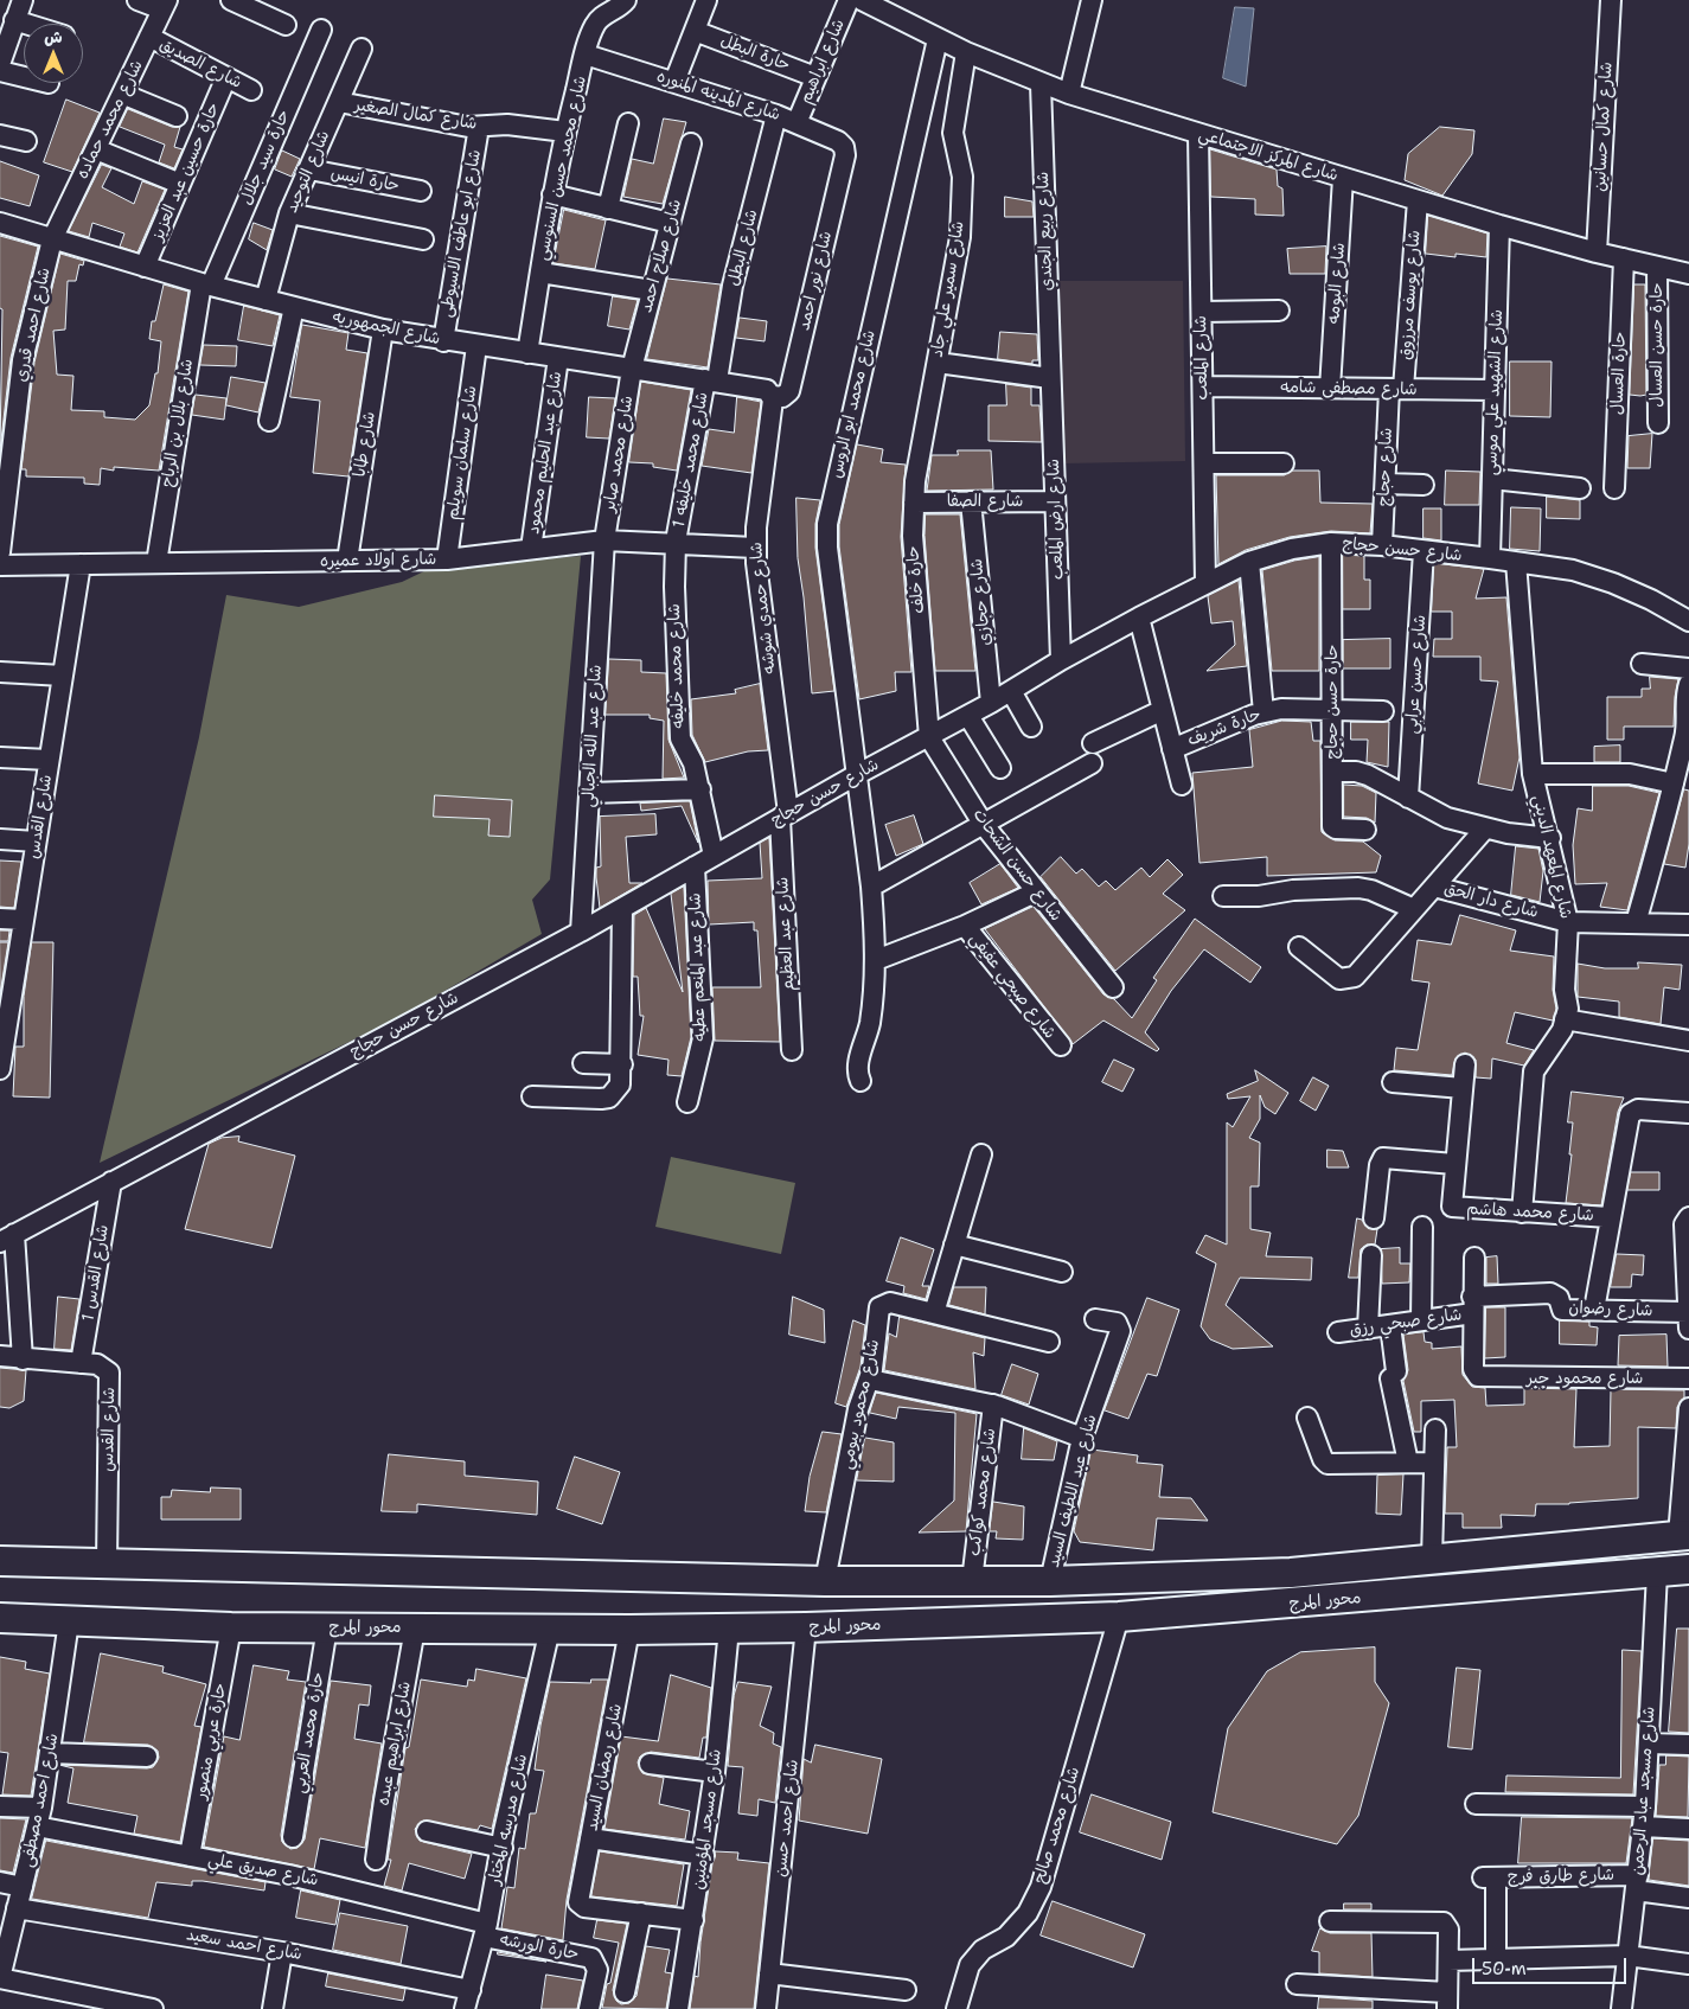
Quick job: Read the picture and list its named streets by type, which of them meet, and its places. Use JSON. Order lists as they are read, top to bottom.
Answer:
{
  "streets": {
    "main road": ["محور المرج"],
    "street": [
      "حارة البطل",
      "شارع ابراهيم",
      "شارع الصديق",
      "شارع المدينه المنوره",
      "شارع كمال الصغير",
      "شارع محمد حماده",
      "شارع كمال حسانين",
      "شارع المركز الاجتماعي",
      "حارة سيد جلال",
      "شارع محمد حسن السنوسي",
      "حارة حسين عبد العزيز",
      "شارع التوحيد",
      "حارة انيس",
      "شارع ربيع الجندي",
      "شارع ابو عاطف الاسيوطى",
      "شارع البطل",
      "شارع صلاح احمد",
      "شارع نور احمد",
      "شارع البومه",
      "شارع سمير علي جاد",
      "شارع يوسف مرزوق",
      "شارع احمد قدري",
      "شارع الجمهوريه",
      "حارة حسن العسال",
      "شارع الملعب",
      "حارة العسال",
      "شارع مصطفى شامه",
      "شارع الشهيد علي موسي",
      "شارع محمد ابو الروس",
      "شارع بلال بن الرباح",
      "شارع طابا",
      "شارع سلمان سويلم",
      "شارع عبد الحليم محمود",
      "شارع محمد صابر",
      "شارع محمد خليفه 1",
      "شارع حجاج",
      "شارع الصفا",
      "شارع ارض الملعب",
      "شارع حسن حجاج",
      "شارع اولاد عميره",
      "حارة خلف",
      "شارع حجازي",
      "شارع حمدي شوشه",
      "شارع محمد خليفه",
      "شارع حسن عرابي",
      "حارة حسن حجاج",
      "حارة شريف",
      "شارع عبد الله الجبالي",
      "شارع القدس",
      "شارع المعهد الديني",
      "شارع حسن الشحات",
      "شارع دار الحق",
      "شارع عبد العظيم",
      "شارع عبد المنعم عطيه",
      "شارع صبحي عفيفي",
      "شارع محمد هاشم",
      "شارع القدس 1",
      "شارع رضوان",
      "شارع صبحي رزق",
      "شارع محمود جبر",
      "شارع محمود بيومي",
      "شارع عبد اللطيف السيد",
      "شارع محمد كواكب",
      "حارة محمد العربي",
      "حارة عربي منصور",
      "شارع ابراهيم عبده",
      "شارع رمضان السيد",
      "شارع مسجد عباد الرحمن",
      "شارع احمد مصطفى",
      "شارع احمد حسن",
      "شارع مدرسه المختار",
      "شارع مسجد المؤمنين",
      "شارع محمد صالح",
      "شارع صديق علي",
      "شارع طارق فرج",
      "شارع احمد سعيد",
      "حارة الورشه"
    ]
  },
  "crossings": [
    ["حارة البطل", "شارع ابراهيم"],
    ["شارع ابراهيم", "شارع المدينه المنوره"],
    ["شارع الصديق", "شارع محمد حماده"],
    ["شارع الصديق", "حارة حسين عبد العزيز"],
    ["شارع المدينه المنوره", "شارع محمد حسن السنوسي"],
    ["شارع المدينه المنوره", "شارع البطل"],
    ["شارع المدينه المنوره", "شارع نور احمد"],
    ["شارع كمال الصغير", "شارع محمد حسن السنوسي"],
    ["شارع كمال الصغير", "شارع التوحيد"],
    ["شارع كمال الصغير", "شارع ابو عاطف الاسيوطى"],
    ["شارع محمد حماده", "شارع احمد قدري"],
    ["شارع محمد حماده", "شارع الجمهوريه"],
    ["شارع كمال حسانين", "شارع المركز الاجتماعي"],
    ["شارع المركز الاجتماعي", "شارع ربيع الجندي"],
    ["شارع المركز الاجتماعي", "شارع البومه"],
    ["شارع المركز الاجتماعي", "شارع سمير علي جاد"],
    ["شارع المركز الاجتماعي", "شارع يوسف مرزوق"],
    ["شارع المركز الاجتماعي", "حارة حسن العسال"],
    ["شارع المركز الاجتماعي", "شارع الملعب"],
    ["شارع المركز الاجتماعي", "حارة العسال"],
    ["شارع المركز الاجتماعي", "شارع الشهيد علي موسي"],
    ["شارع المركز الاجتماعي", "شارع محمد ابو الروس"],
    ["حارة سيد جلال", "شارع الجمهوريه"],
    ["حارة سيد جلال", "شارع بلال بن الرباح"],
    ["شارع محمد حسن السنوسي", "شارع الجمهوريه"],
    ["حارة حسين عبد العزيز", "شارع الجمهوريه"],
    ["شارع التوحيد", "حارة انيس"],
    ["شارع التوحيد", "شارع الجمهوريه"],
    ["شارع ربيع الجندي", "شارع ارض الملعب"],
    ["شارع ابو عاطف الاسيوطى", "شارع الجمهوريه"],
    ["شارع البطل", "شارع الجمهوريه"],
    ["شارع البطل", "شارع محمد خليفه 1"],
    ["شارع صلاح احمد", "شارع الجمهوريه"],
    ["شارع صلاح احمد", "شارع محمد صابر"],
    ["شارع نور احمد", "شارع الجمهوريه"],
    ["شارع نور احمد", "شارع حمدي شوشه"],
    ["شارع البومه", "شارع مصطفى شامه"],
    ["شارع سمير علي جاد", "حارة خلف"],
    ["شارع يوسف مرزوق", "شارع مصطفى شامه"],
    ["شارع يوسف مرزوق", "شارع حجاج"],
    ["شارع احمد قدري", "شارع الجمهوريه"],
    ["شارع الجمهوريه", "شارع بلال بن الرباح"],
    ["شارع الجمهوريه", "شارع طابا"],
    ["شارع الجمهوريه", "شارع سلمان سويلم"],
    ["شارع الجمهوريه", "شارع عبد الحليم محمود"],
    ["شارع الجمهوريه", "شارع محمد صابر"],
    ["شارع الجمهوريه", "شارع محمد خليفه 1"],
    ["شارع الجمهوريه", "شارع حمدي شوشه"],
    ["شارع الملعب", "شارع مصطفى شامه"],
    ["شارع الملعب", "شارع حسن حجاج"],
    ["شارع مصطفى شامه", "شارع الشهيد علي موسي"],
    ["شارع مصطفى شامه", "شارع حجاج"],
    ["شارع الشهيد علي موسي", "شارع حسن حجاج"],
    ["شارع محمد ابو الروس", "شارع حسن حجاج"],
    ["شارع بلال بن الرباح", "شارع اولاد عميره"],
    ["شارع طابا", "شارع اولاد عميره"],
    ["شارع سلمان سويلم", "شارع اولاد عميره"],
    ["شارع عبد الحليم محمود", "شارع اولاد عميره"],
    ["شارع محمد صابر", "شارع اولاد عميره"],
    ["شارع محمد صابر", "شارع عبد الله الجبالي"],
    ["شارع محمد خليفه 1", "شارع اولاد عميره"],
    ["شارع محمد خليفه 1", "شارع محمد خليفه"],
    ["شارع حجاج", "شارع حسن حجاج"],
    ["شارع الصفا", "شارع ارض الملعب"],
    ["شارع الصفا", "حارة خلف"],
    ["شارع الصفا", "شارع حجازي"],
    ["شارع ارض الملعب", "شارع حسن حجاج"],
    ["شارع حسن حجاج", "حارة خلف"],
    ["شارع حسن حجاج", "شارع حجازي"],
    ["شارع حسن حجاج", "شارع حمدي شوشه"],
    ["شارع حسن حجاج", "شارع محمد خليفه"],
    ["شارع حسن حجاج", "شارع حسن عرابي"],
    ["شارع حسن حجاج", "حارة حسن حجاج"],
    ["شارع حسن حجاج", "شارع عبد الله الجبالي"],
    ["شارع حسن حجاج", "شارع المعهد الديني"],
    ["شارع حسن حجاج", "شارع حسن الشحات"],
    ["شارع حسن حجاج", "شارع عبد العظيم"],
    ["شارع حسن حجاج", "شارع عبد المنعم عطيه"],
    ["شارع حسن حجاج", "شارع القدس 1"],
    ["شارع اولاد عميره", "شارع حمدي شوشه"],
    ["شارع اولاد عميره", "شارع محمد خليفه"],
    ["شارع اولاد عميره", "شارع عبد الله الجبالي"],
    ["شارع اولاد عميره", "شارع القدس"],
    ["حارة خلف", "شارع حسن الشحات"],
    ["شارع حمدي شوشه", "شارع عبد العظيم"],
    ["حارة حسن حجاج", "حارة شريف"],
    ["شارع القدس", "شارع القدس 1"],
    ["شارع القدس", "محور المرج"],
    ["شارع المعهد الديني", "شارع دار الحق"],
    ["شارع المعهد الديني", "شارع محمد هاشم"],
    ["شارع رضوان", "شارع صبحي رزق"],
    ["شارع رضوان", "شارع محمود جبر"],
    ["شارع صبحي رزق", "شارع محمود جبر"],
    ["شارع محمود بيومي", "محور المرج"],
    ["شارع عبد اللطيف السيد", "محور المرج"],
    ["شارع محمد كواكب", "محور المرج"],
    ["محور المرج", "حارة محمد العربي"],
    ["محور المرج", "حارة عربي منصور"],
    ["محور المرج", "شارع ابراهيم عبده"],
    ["محور المرج", "شارع رمضان السيد"],
    ["محور المرج", "شارع مسجد عباد الرحمن"],
    ["محور المرج", "شارع احمد مصطفى"],
    ["محور المرج", "شارع احمد حسن"],
    ["محور المرج", "شارع مدرسه المختار"],
    ["محور المرج", "شارع مسجد المؤمنين"],
    ["محور المرج", "شارع محمد صالح"],
    ["حارة عربي منصور", "شارع صديق علي"],
    ["شارع مسجد عباد الرحمن", "شارع طارق فرج"],
    ["شارع احمد مصطفى", "شارع صديق علي"],
    ["شارع احمد مصطفى", "شارع احمد سعيد"],
    ["شارع مدرسه المختار", "شارع صديق علي"],
    ["شارع مدرسه المختار", "شارع احمد سعيد"],
    ["شارع مدرسه المختار", "حارة الورشه"],
    ["شارع صديق علي", "حارة الورشه"]
  ],
  "scale_bar": "50 m",
  "north": "top"
}
